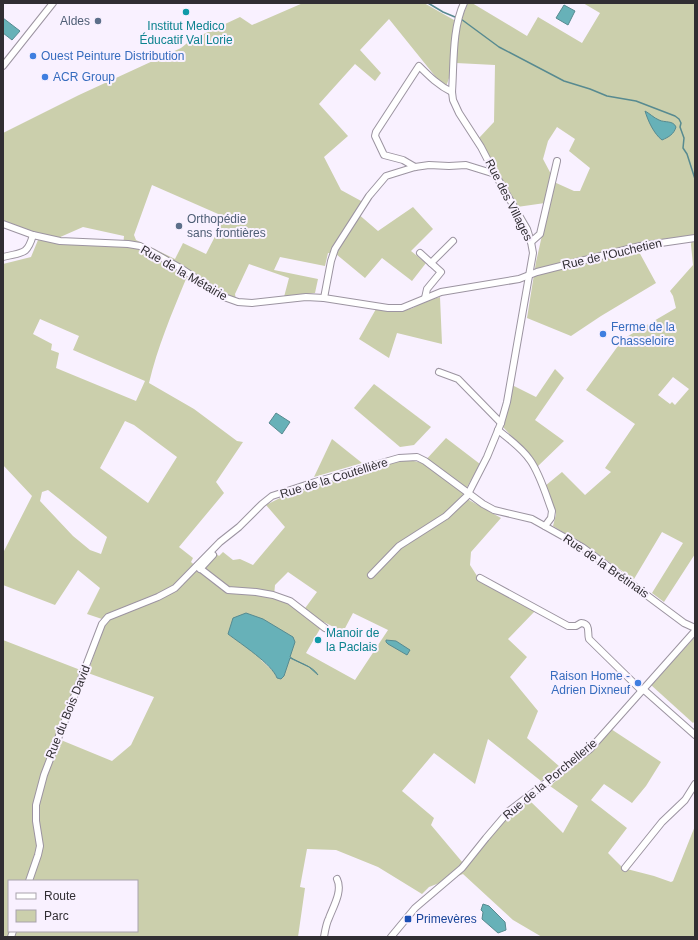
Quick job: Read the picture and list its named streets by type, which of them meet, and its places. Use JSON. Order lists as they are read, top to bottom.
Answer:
{
  "streets": {
    "street": [
      "Rue des Villages",
      "Rue de l'Ouchetien",
      "Rue de la Métairie",
      "Rue de la Coutellière",
      "Rue de la Brétinais",
      "Rue du Bois David",
      "Rue de la Porchellerie"
    ]
  },
  "crossings": [
    ["Rue des Villages", "Rue de l'Ouchetien"],
    ["Rue des Villages", "Rue de la Métairie"],
    ["Rue des Villages", "Rue de la Coutellière"],
    ["Rue des Villages", "Rue de la Brétinais"],
    ["Rue de l'Ouchetien", "Rue de la Métairie"],
    ["Rue de la Coutellière", "Rue de la Brétinais"],
    ["Rue de la Coutellière", "Rue du Bois David"],
    ["Rue de la Brétinais", "Rue de la Porchellerie"]
  ],
  "places": {
    "other": [
      "Institut Medico Éducatif Val Lorie",
      "Aldes",
      "Ouest Peinture Distribution",
      "ACR Group",
      "Orthopédie sans frontières",
      "Ferme de la Chasseloire",
      "Manoir de la Paclais",
      "Raison Home - Adrien Dixneuf"
    ],
    "transit": ["Primevères"]
  },
  "legend": ["Route", "Parc"]
}
